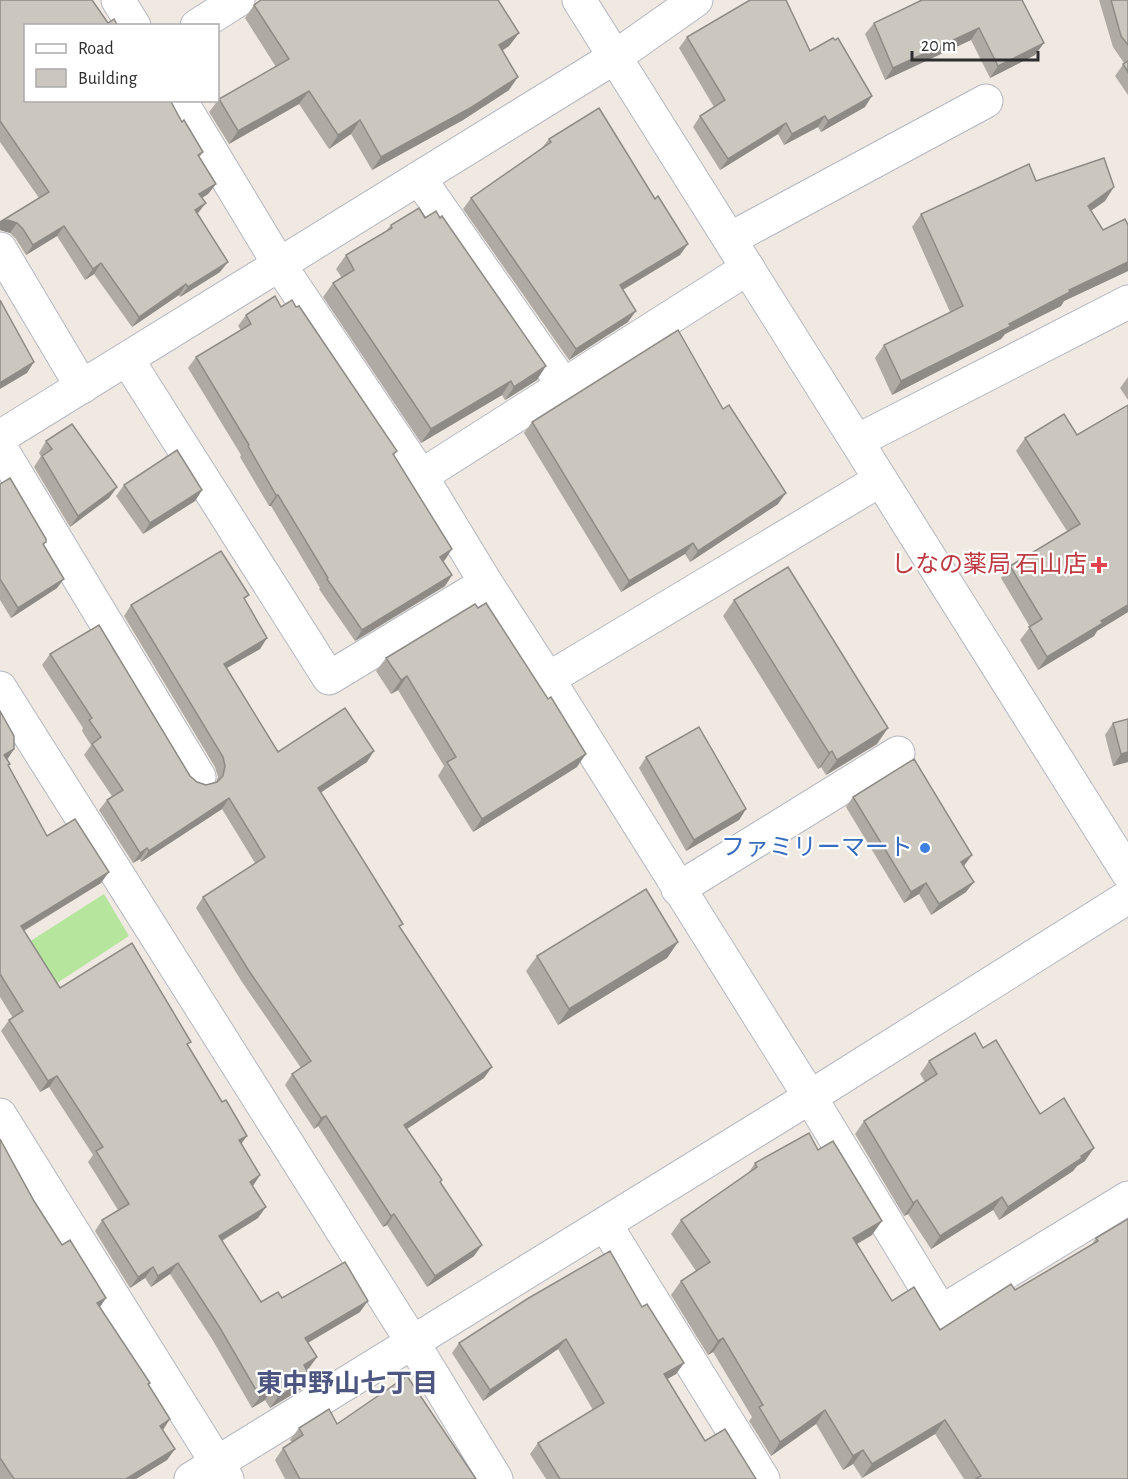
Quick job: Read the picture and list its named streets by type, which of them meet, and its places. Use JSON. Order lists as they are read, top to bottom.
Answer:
{
  "districts": ["東中野山七丁目"],
  "places": {
    "health": ["しなの薬局 石山店"],
    "other": ["ファミリーマート"]
  },
  "legend": ["Road", "Building"],
  "scale_bar": "20 m"
}
